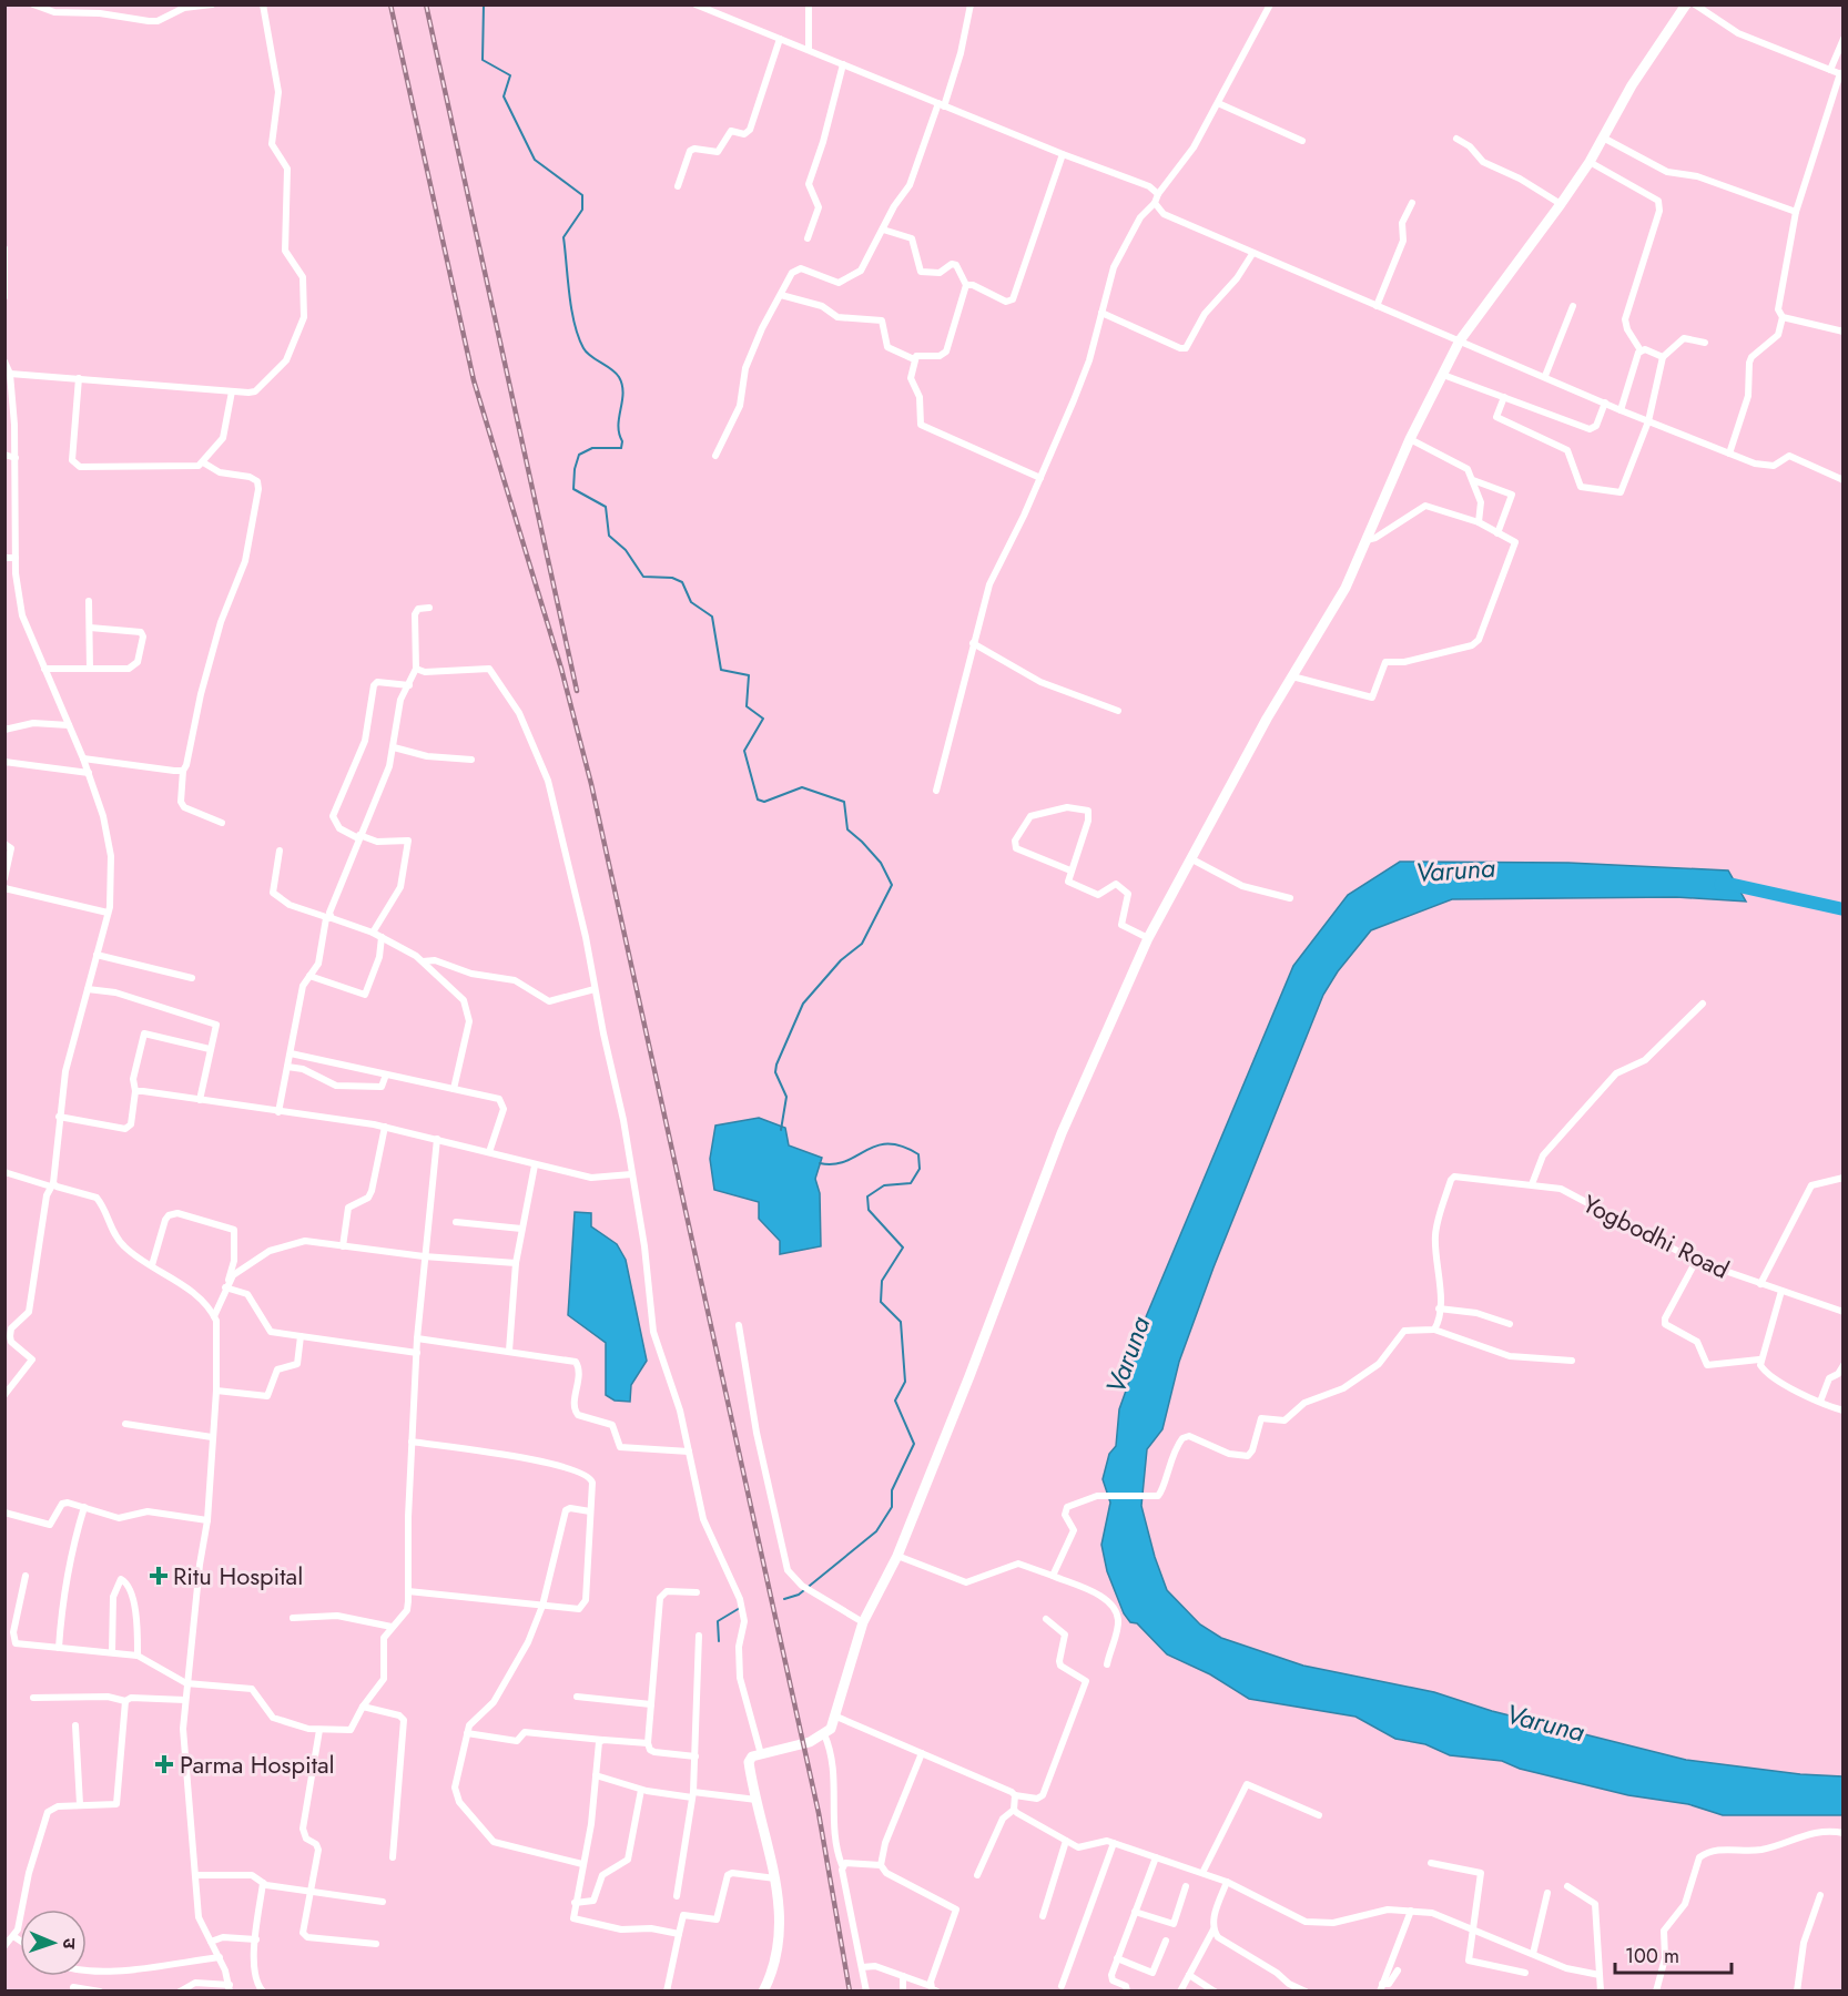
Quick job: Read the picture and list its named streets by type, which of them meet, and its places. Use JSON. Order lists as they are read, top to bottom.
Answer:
{
  "streets": {
    "street": ["Yogbodhi Road"]
  },
  "water": ["Varuna"],
  "places": {
    "health": ["Ritu Hospital", "Parma Hospital"]
  },
  "scale_bar": "100 m",
  "north": "right"
}
